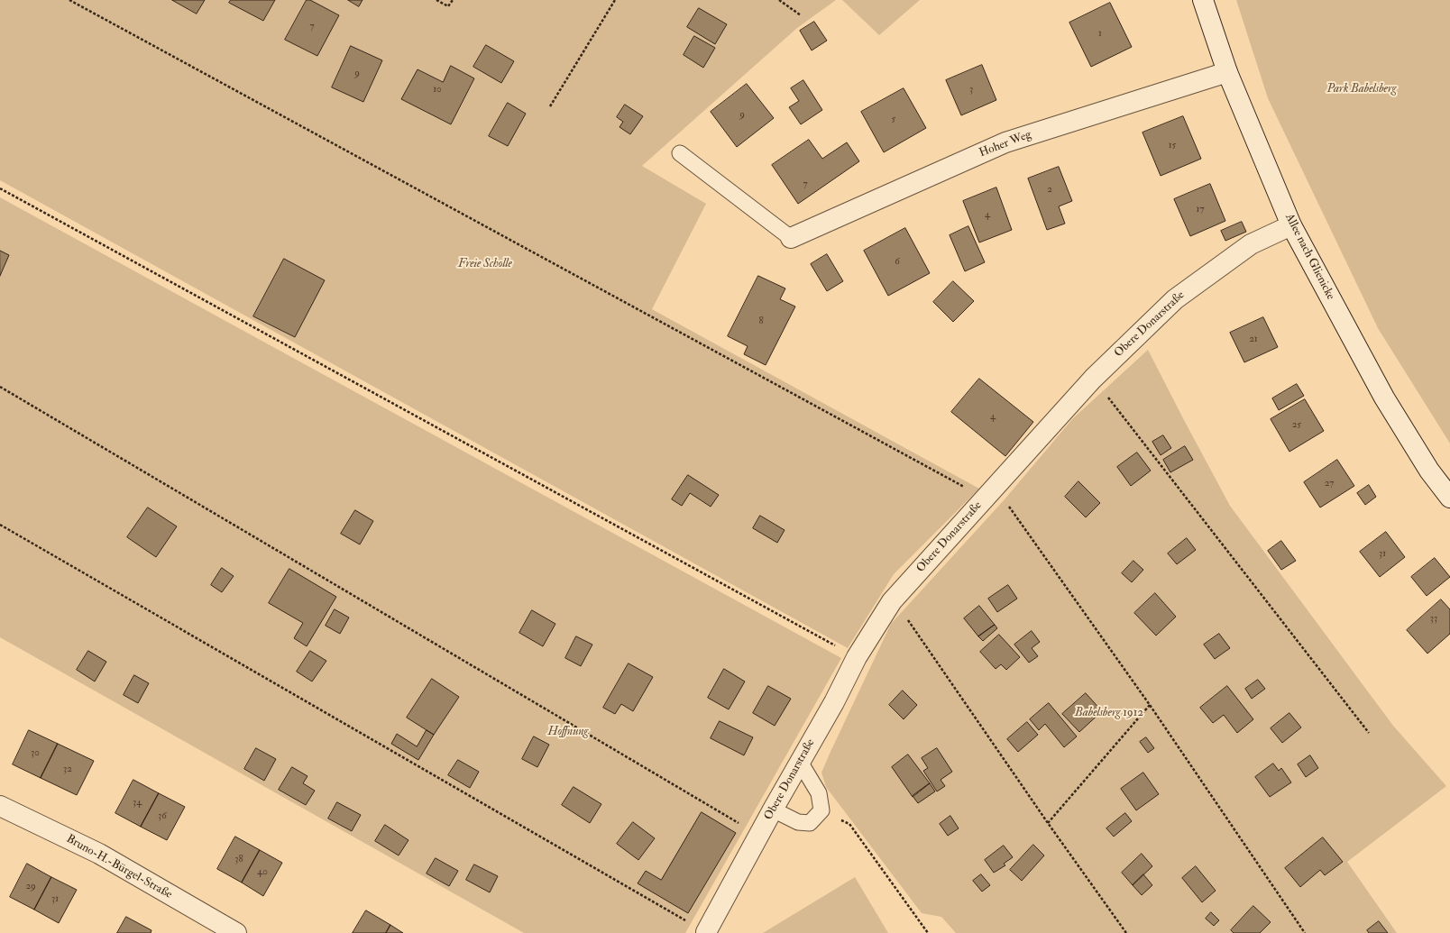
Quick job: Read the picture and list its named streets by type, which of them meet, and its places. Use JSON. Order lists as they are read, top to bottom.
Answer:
{
  "streets": {
    "street": [
      "Hoher Weg",
      "Allee nach Glienicke",
      "Obere Donarstraße",
      "Bruno-H.-Bürgel-Straße"
    ]
  },
  "crossings": [
    ["Hoher Weg", "Allee nach Glienicke"],
    ["Allee nach Glienicke", "Obere Donarstraße"]
  ],
  "parks": [
    "Park Babelsberg",
    "Freie Scholle",
    "Babelsberg 1912",
    "Hoffnung"
  ],
  "house_numbers": [
    "7",
    "1",
    "9",
    "10",
    "3",
    "9",
    "5",
    "15",
    "7",
    "2",
    "17",
    "4",
    "6",
    "8",
    "21",
    "4",
    "25",
    "27",
    "31",
    "33",
    "30",
    "32",
    "34",
    "36",
    "38",
    "40",
    "29",
    "31"
  ]
}
